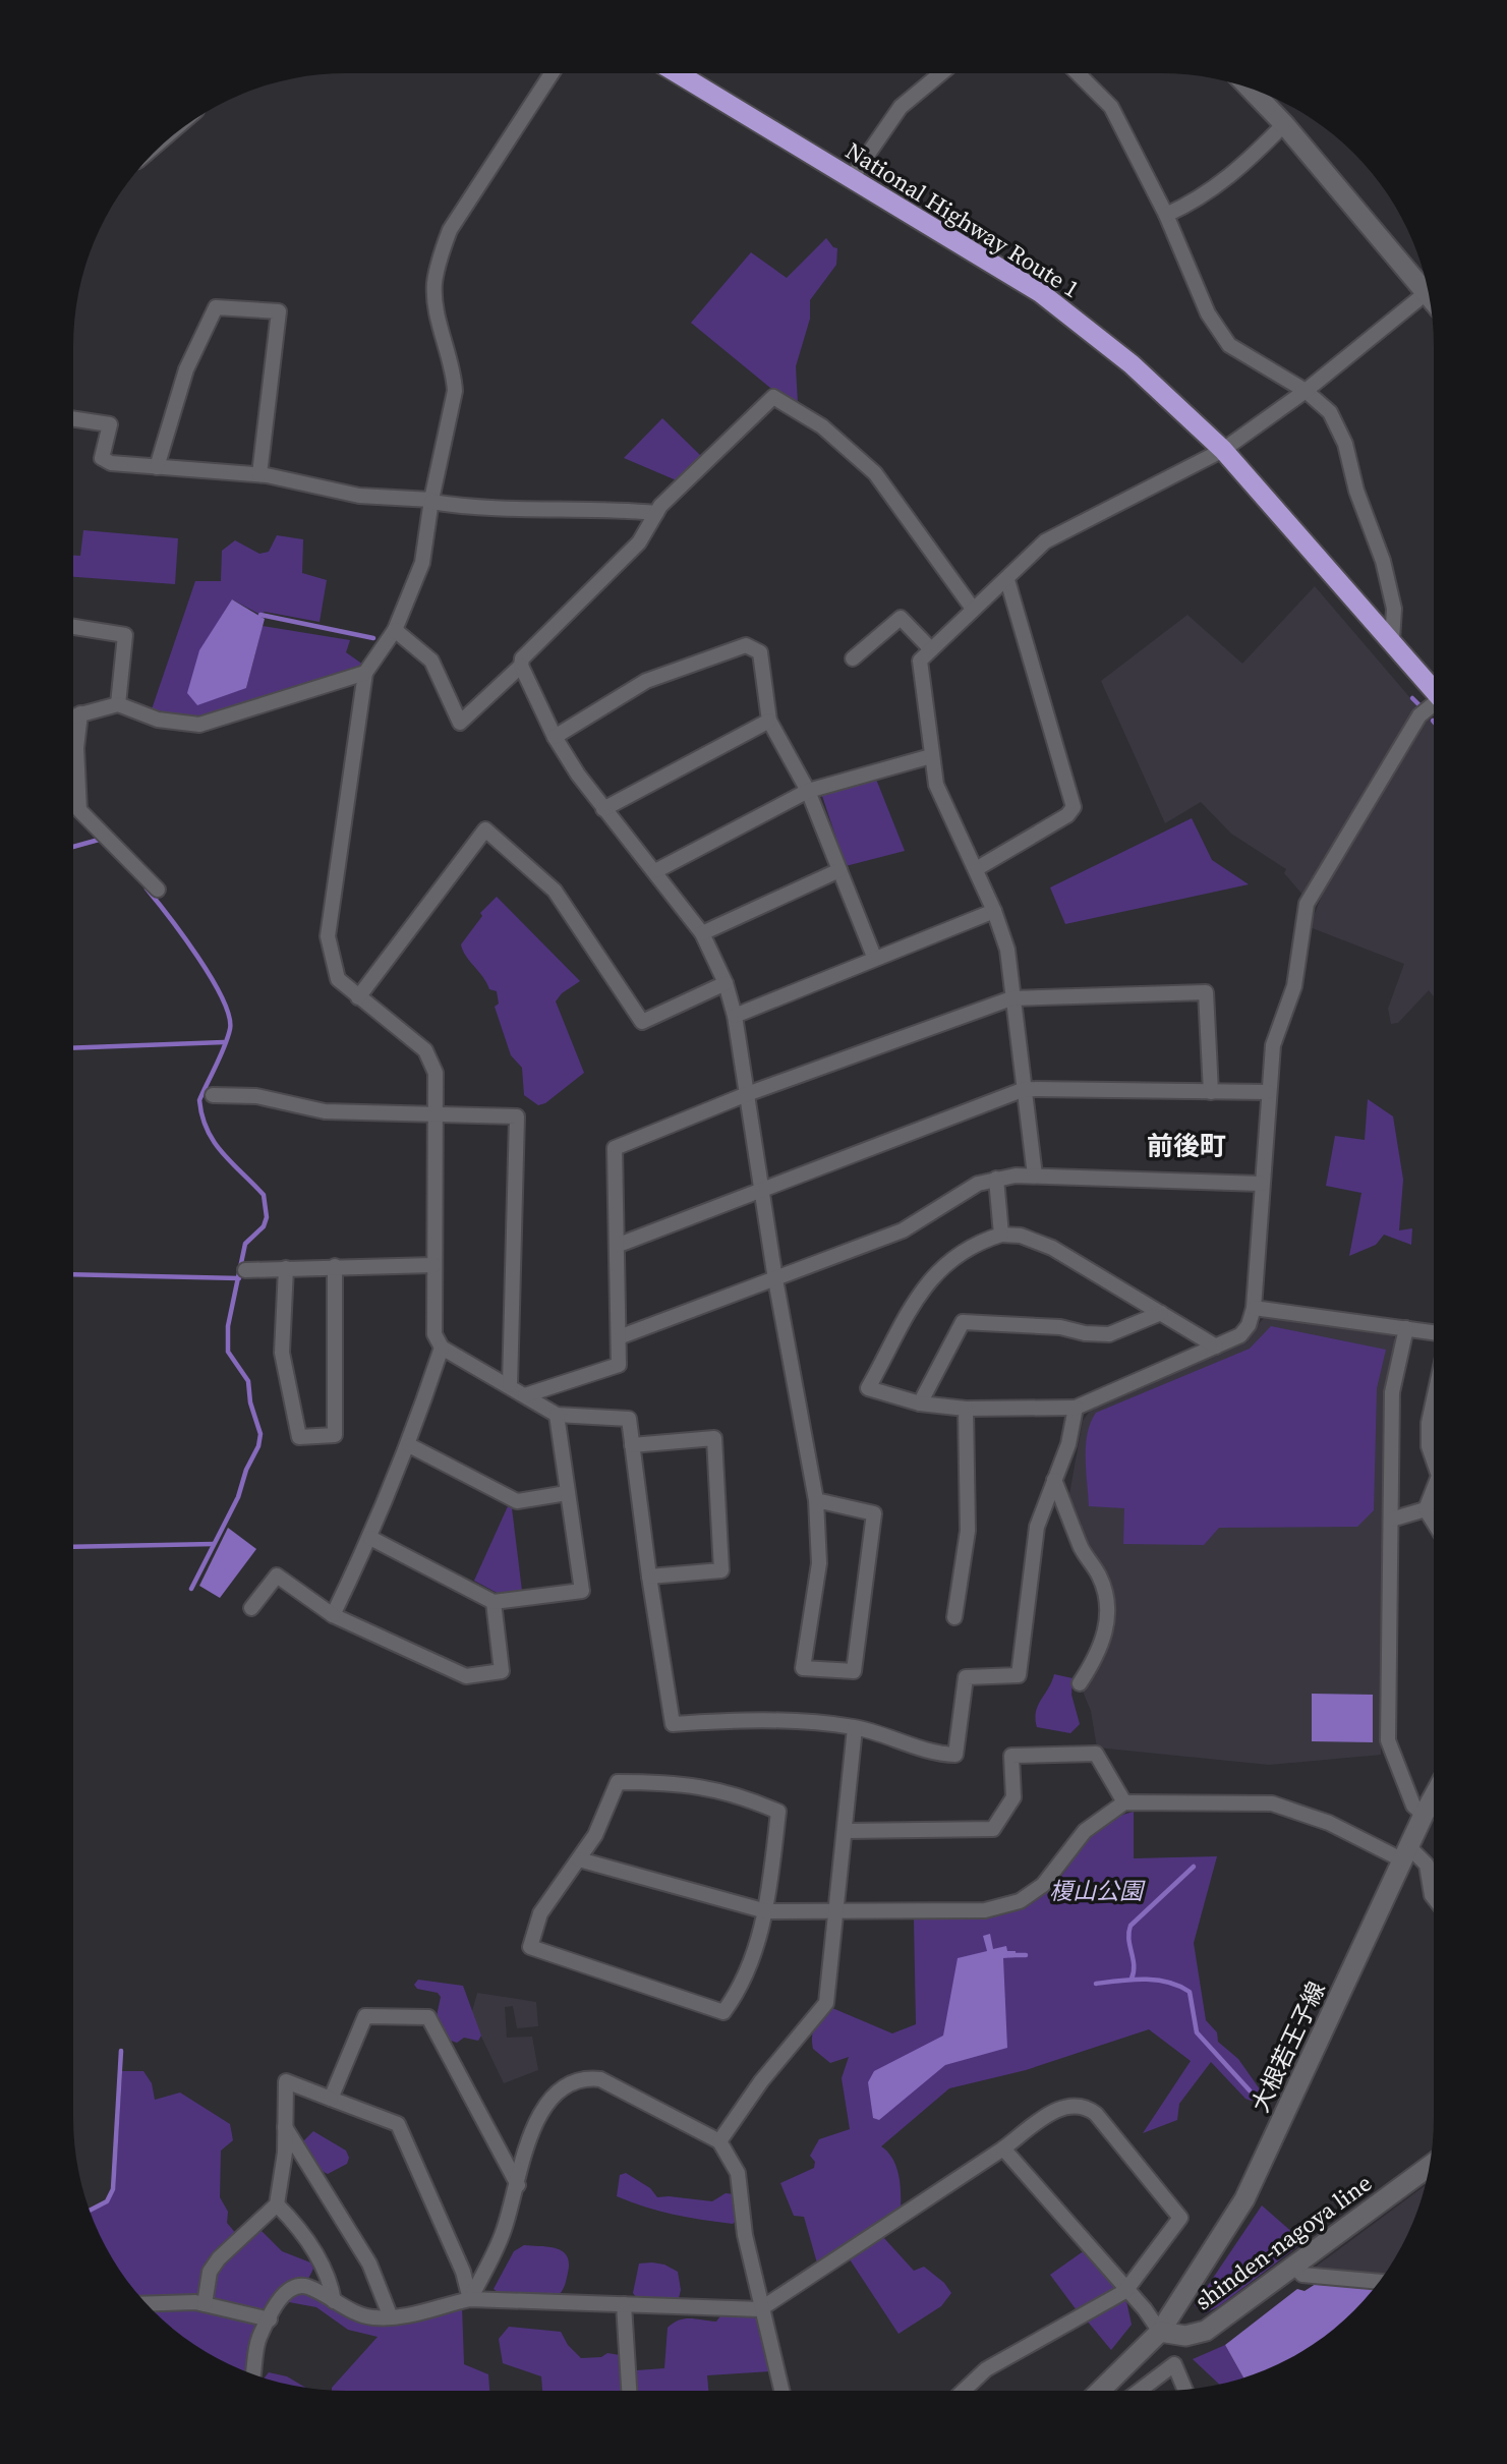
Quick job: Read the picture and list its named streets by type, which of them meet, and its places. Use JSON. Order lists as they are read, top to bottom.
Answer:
{
  "streets": {
    "highway": ["National Highway Route 1"],
    "street": ["大根若王子線", "shinden-nagoya line"]
  },
  "crossings": [
    ["大根若王子線", "shinden-nagoya line"]
  ],
  "districts": ["前後町"],
  "parks": ["榎山公園"]
}
